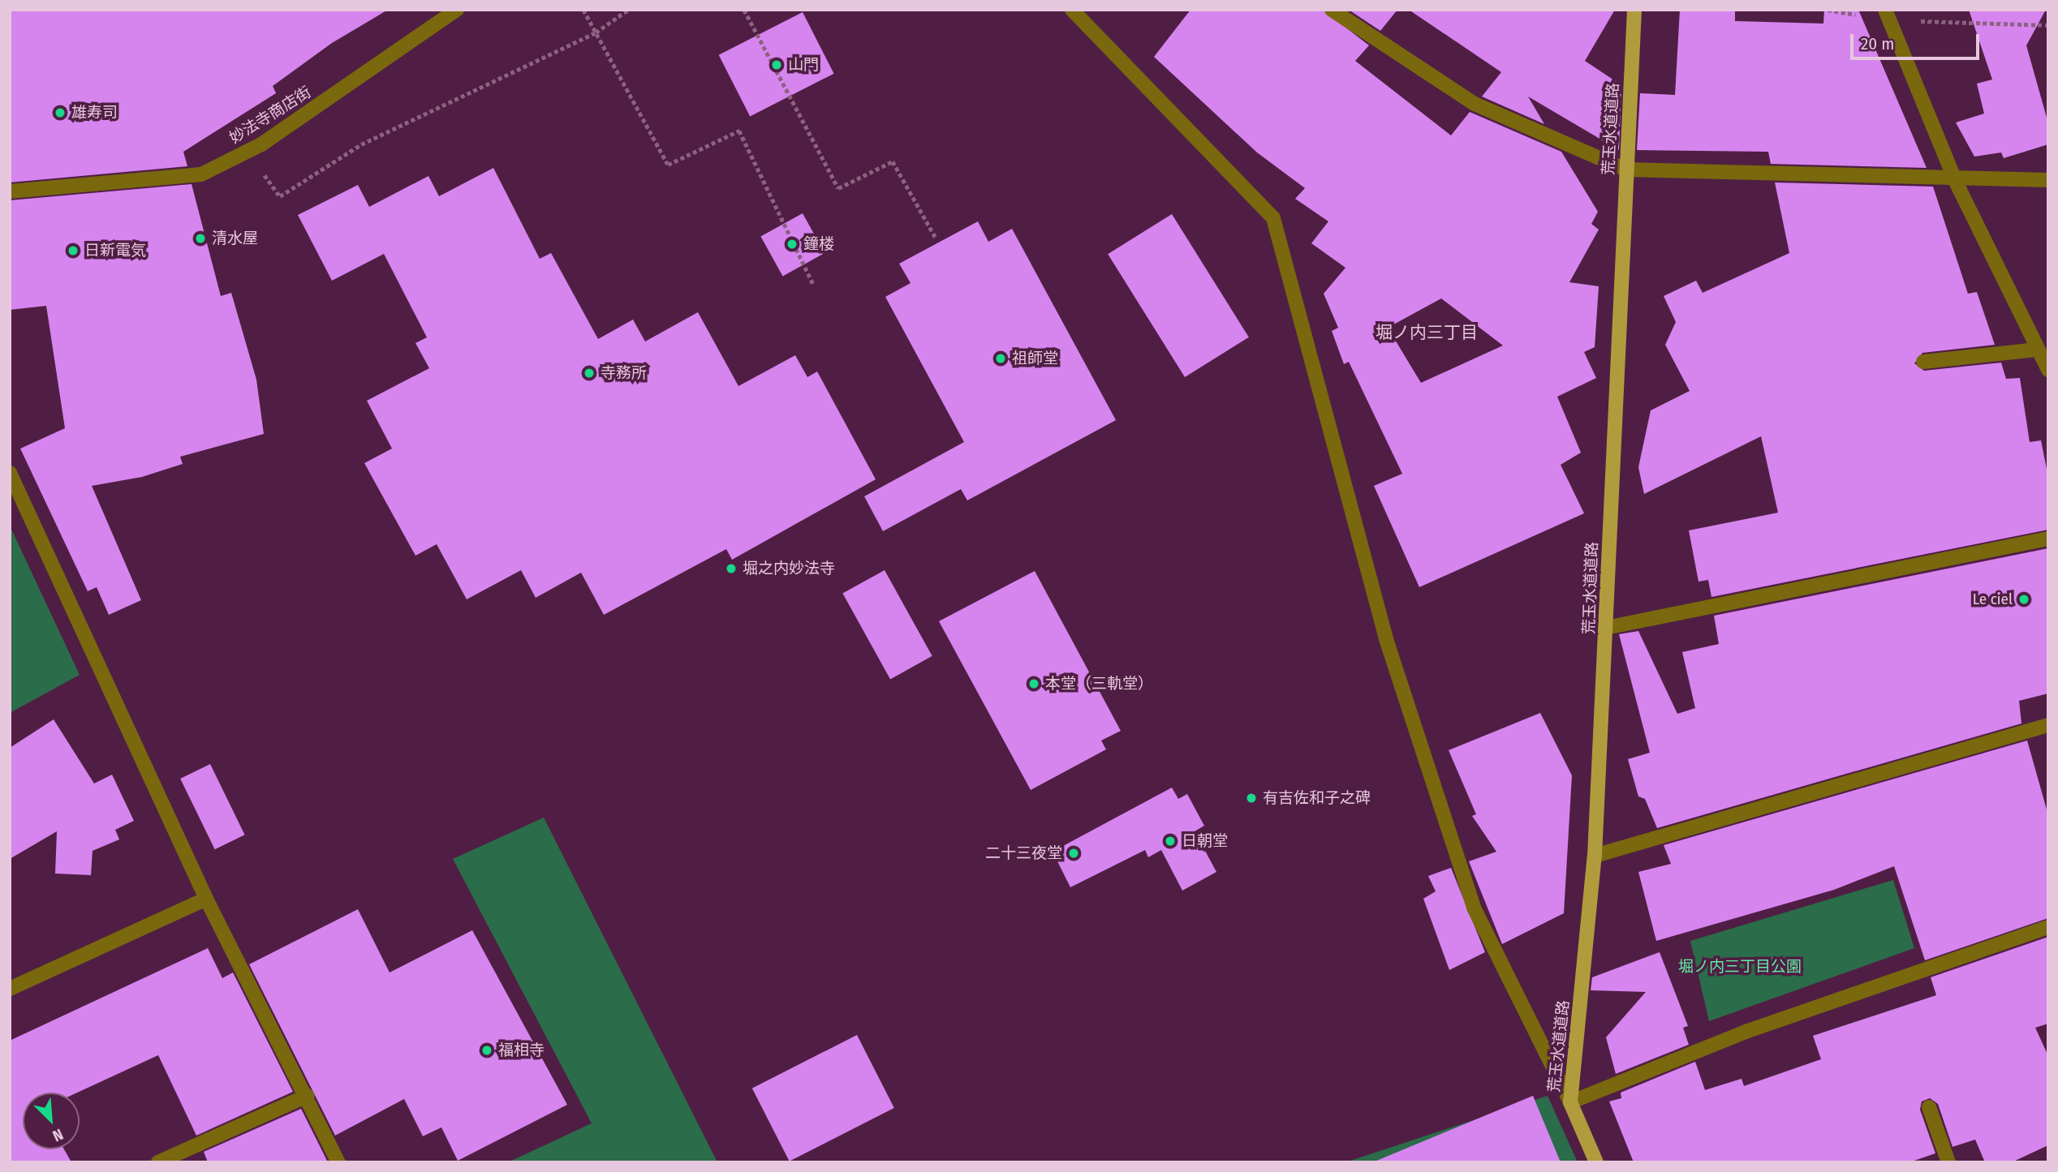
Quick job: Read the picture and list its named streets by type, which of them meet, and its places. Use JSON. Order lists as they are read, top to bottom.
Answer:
{
  "streets": {
    "main road": ["荒玉水道道路"],
    "street": ["妙法寺商店街"]
  },
  "districts": ["堀ノ内三丁目"],
  "parks": ["堀ノ内三丁目公園"],
  "places": [
    "山門",
    "雄寿司",
    "清水屋",
    "鐘楼",
    "日新電気",
    "祖師堂",
    "寺務所",
    "堀之内妙法寺",
    "Le ciel",
    "本堂（三軌堂）",
    "有吉佐和子之碑",
    "日朝堂",
    "二十三夜堂",
    "福相寺"
  ],
  "scale_bar": "20 m",
  "north": "bottom right"
}
